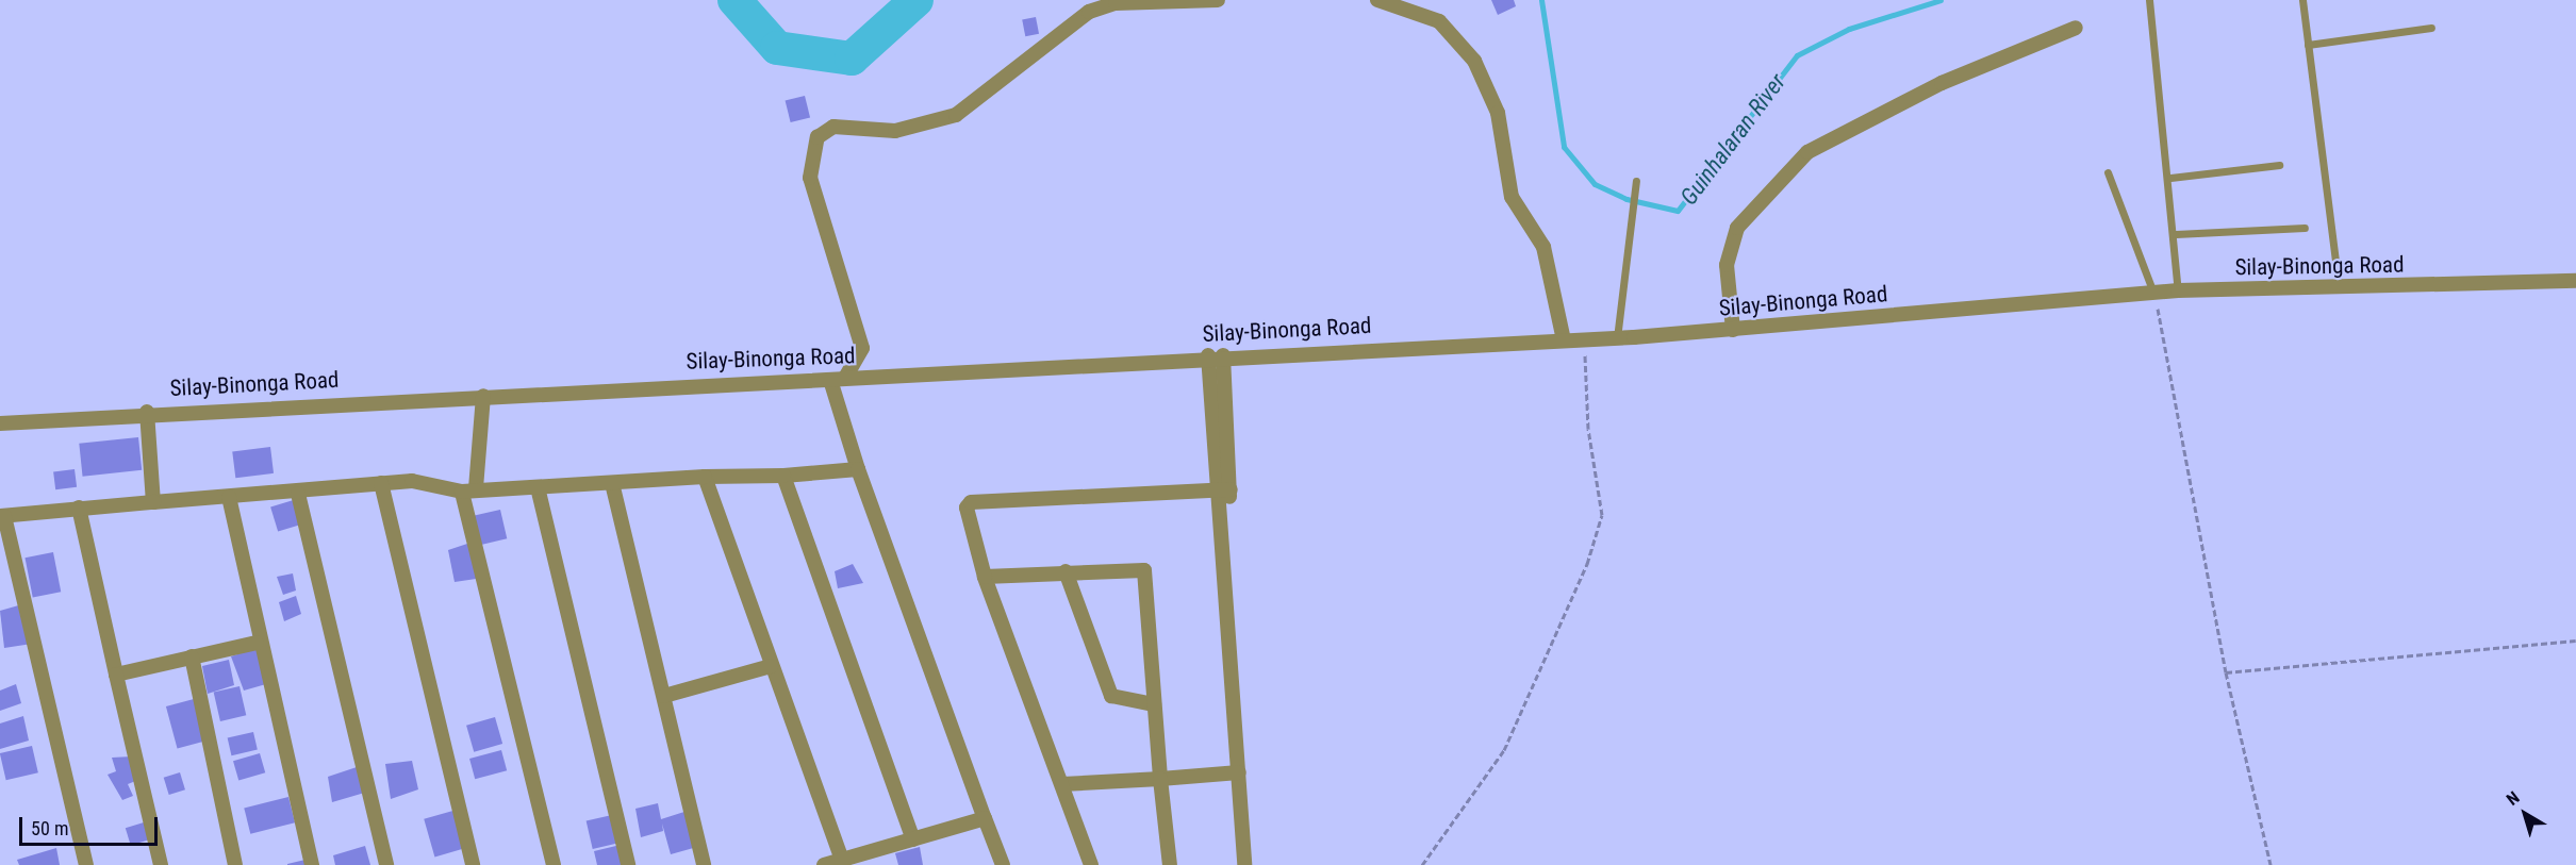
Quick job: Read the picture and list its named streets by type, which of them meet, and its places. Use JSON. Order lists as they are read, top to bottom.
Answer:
{
  "streets": {
    "street": ["Silay-Binonga Road"]
  },
  "water": ["Guinhalaran River"],
  "scale_bar": "50 m",
  "north": "top left"
}
